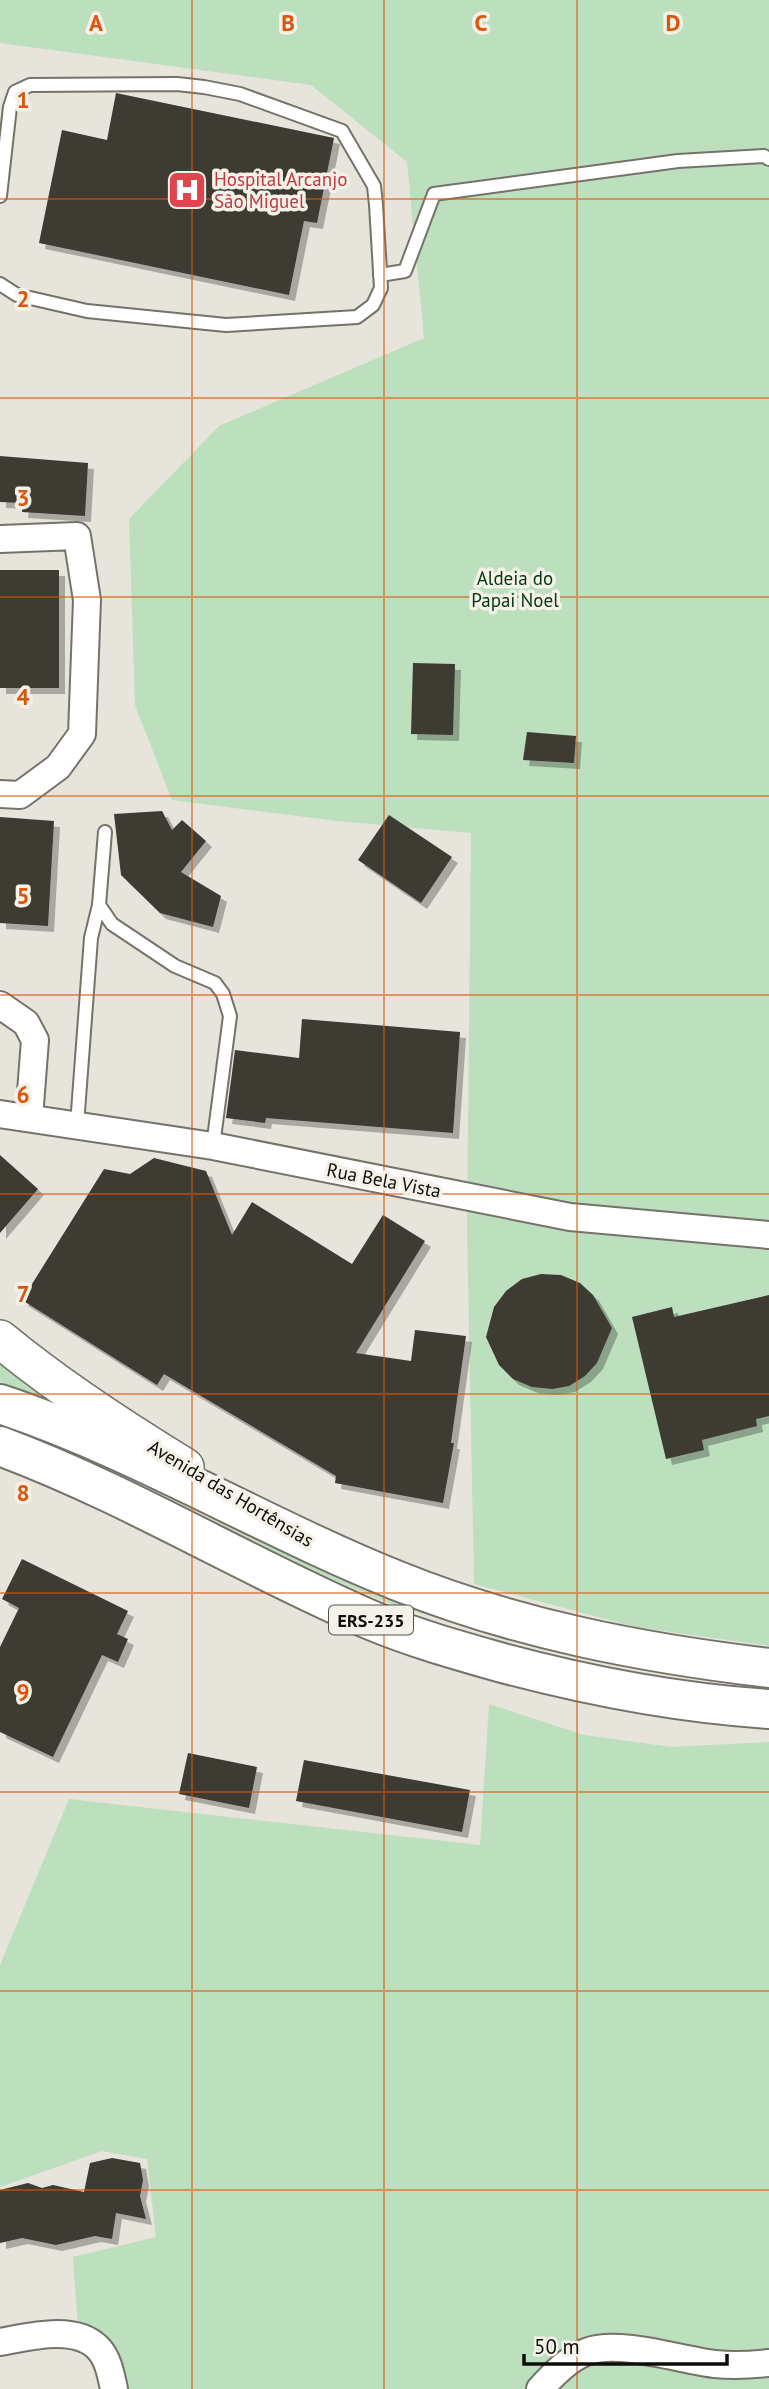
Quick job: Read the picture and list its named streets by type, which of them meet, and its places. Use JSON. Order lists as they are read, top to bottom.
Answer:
{
  "streets": {
    "main road": ["Avenida das Hortênsias", "ERS-235"],
    "street": ["Rua Bela Vista"]
  },
  "parks": ["Aldeia do Papai Noel"],
  "places": {
    "hospital": ["Hospital Arcanjo São Miguel"]
  },
  "scale_bar": "50 m",
  "grid": {
    "columns": [
      "A",
      "B",
      "C",
      "D"
    ],
    "rows": [
      "1",
      "2",
      "3",
      "4",
      "5",
      "6",
      "7",
      "8",
      "9"
    ]
  }
}
